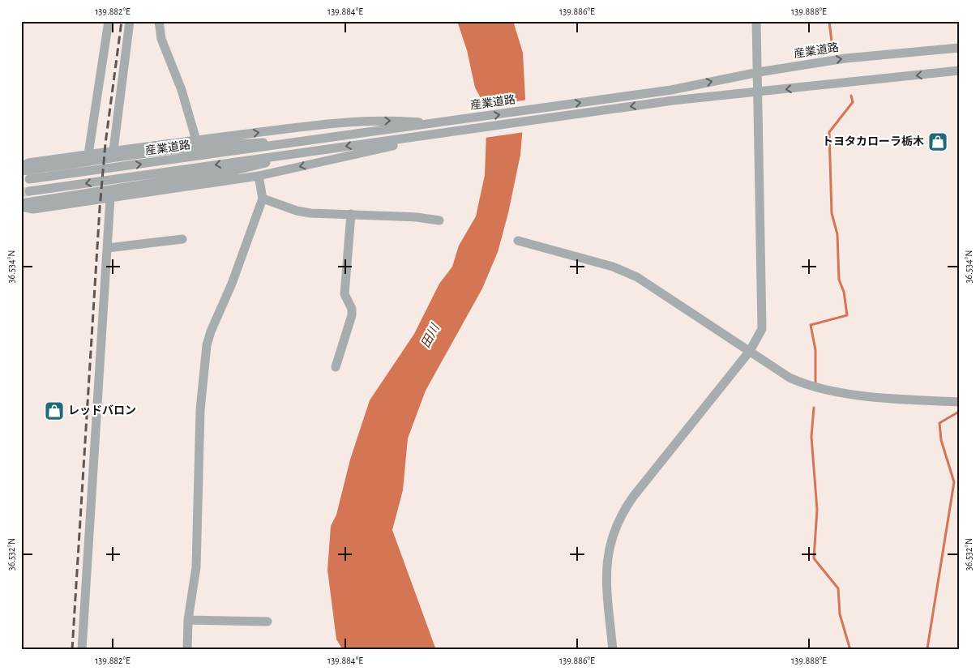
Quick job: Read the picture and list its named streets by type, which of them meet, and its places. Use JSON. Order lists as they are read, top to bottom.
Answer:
{
  "streets": {
    "street": ["産業道路"]
  },
  "water": ["田川"],
  "places": {
    "shop": ["トヨタカローラ栃木", "レッドバロン"]
  },
  "coordinates": [
    "139.882°E",
    "139.884°E",
    "139.886°E",
    "139.888°E",
    "36.534°N",
    "36.532°N"
  ]
}
